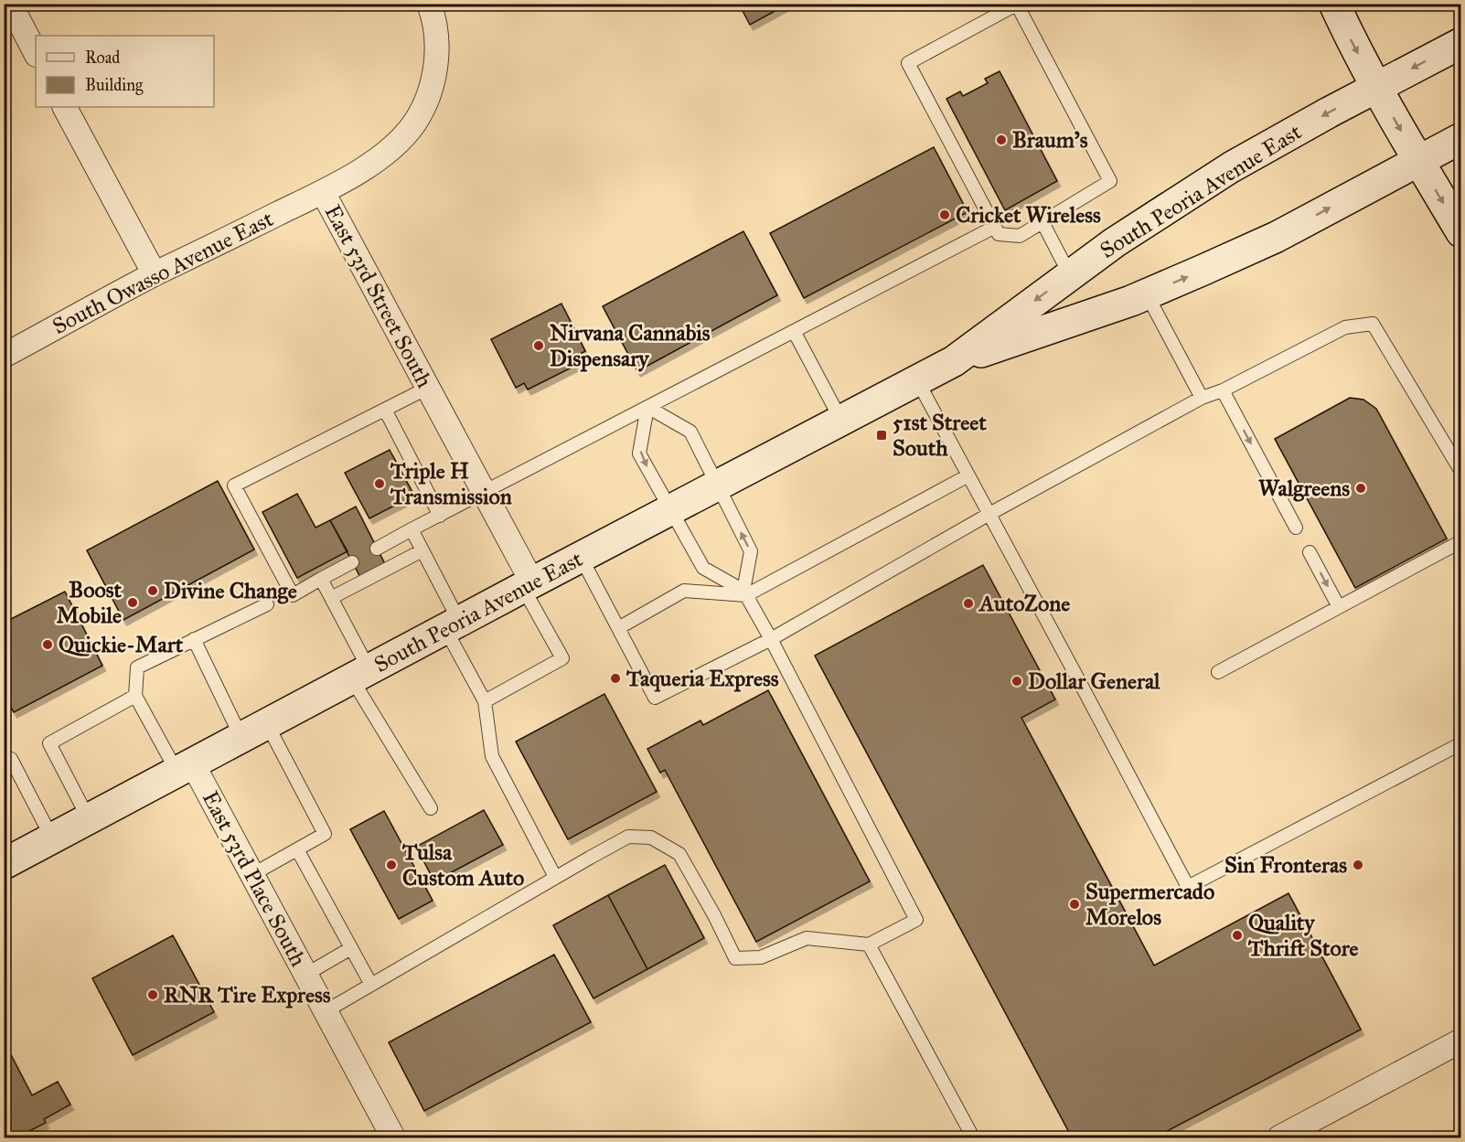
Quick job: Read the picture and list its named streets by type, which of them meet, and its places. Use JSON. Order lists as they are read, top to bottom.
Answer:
{
  "streets": {
    "main road": ["South Peoria Avenue East"],
    "street": ["South Owasso Avenue East", "East 53rd Street South", "East 53rd Place South"]
  },
  "crossings": [
    ["South Peoria Avenue East", "East 53rd Street South"],
    ["South Peoria Avenue East", "East 53rd Place South"],
    ["South Owasso Avenue East", "East 53rd Street South"]
  ],
  "places": {
    "other": [
      "Braum's",
      "Cricket Wireless",
      "Nirvana Cannabis Dispensary",
      "Triple H Transmission",
      "Walgreens",
      "Divine Change",
      "Boost Mobile",
      "AutoZone",
      "Quickie-Mart",
      "Taqueria Express",
      "Dollar General",
      "Tulsa Custom Auto",
      "Sin Fronteras",
      "Supermercado Morelos",
      "Quality Thrift Store",
      "RNR Tire Express"
    ],
    "transit": ["51st Street South"]
  },
  "legend": ["Road", "Building"]
}
